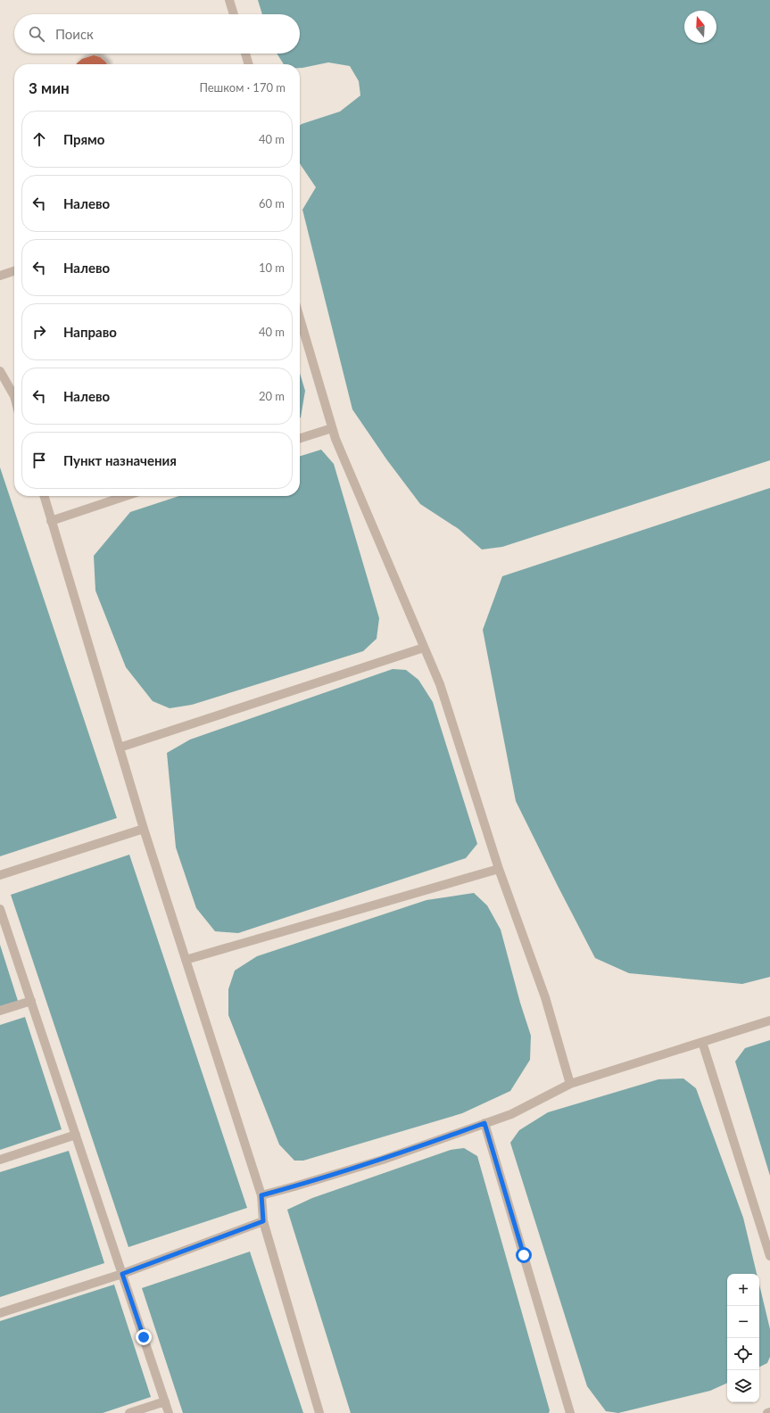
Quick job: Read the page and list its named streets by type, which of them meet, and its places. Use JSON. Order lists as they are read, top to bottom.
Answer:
{
  "north": "top",
  "page": {
    "search": "Поиск",
    "heading": ["3 мин", "Пешком · 170 m"],
    "list": [
      ["Прямо", "40 m"],
      ["Налево", "60 m"],
      ["Налево", "10 m"],
      ["Направо", "40 m"],
      ["Налево", "20 m"],
      "Пункт назначения"
    ],
    "map_buttons": ["+", "−"]
  }
}
